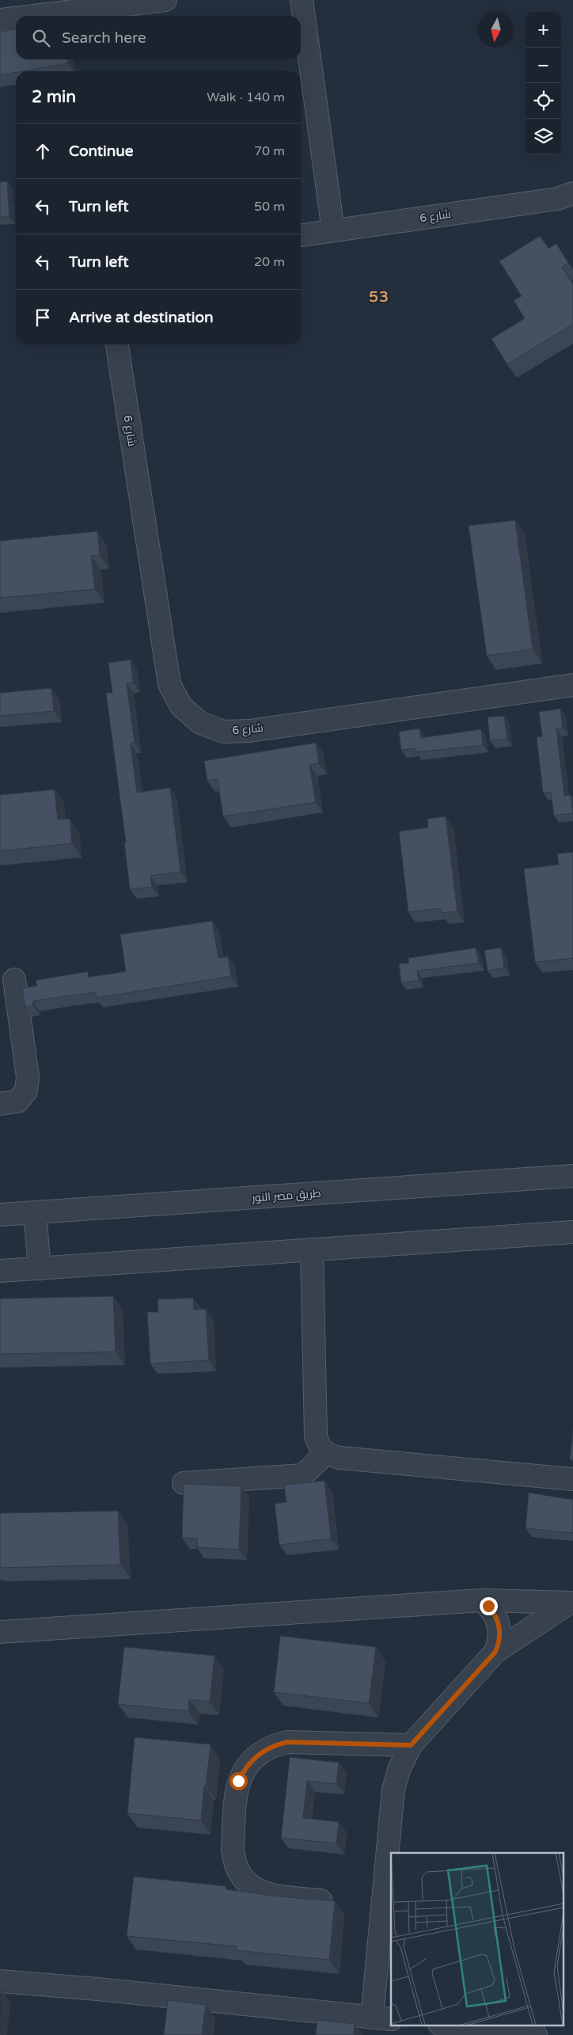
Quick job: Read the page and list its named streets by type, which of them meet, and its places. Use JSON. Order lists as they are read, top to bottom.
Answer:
{
  "streets": {
    "street": ["شارع 6", "طريق مصر النور"]
  },
  "districts": ["53"],
  "north": "bottom",
  "page": {
    "map_buttons": ["+", "−"],
    "search": "Search here",
    "heading": ["2 min", "Walk · 140 m"],
    "list": [
      ["Continue", "70 m"],
      ["Turn left", "50 m"],
      ["Turn left", "20 m"],
      "Arrive at destination"
    ]
  }
}
